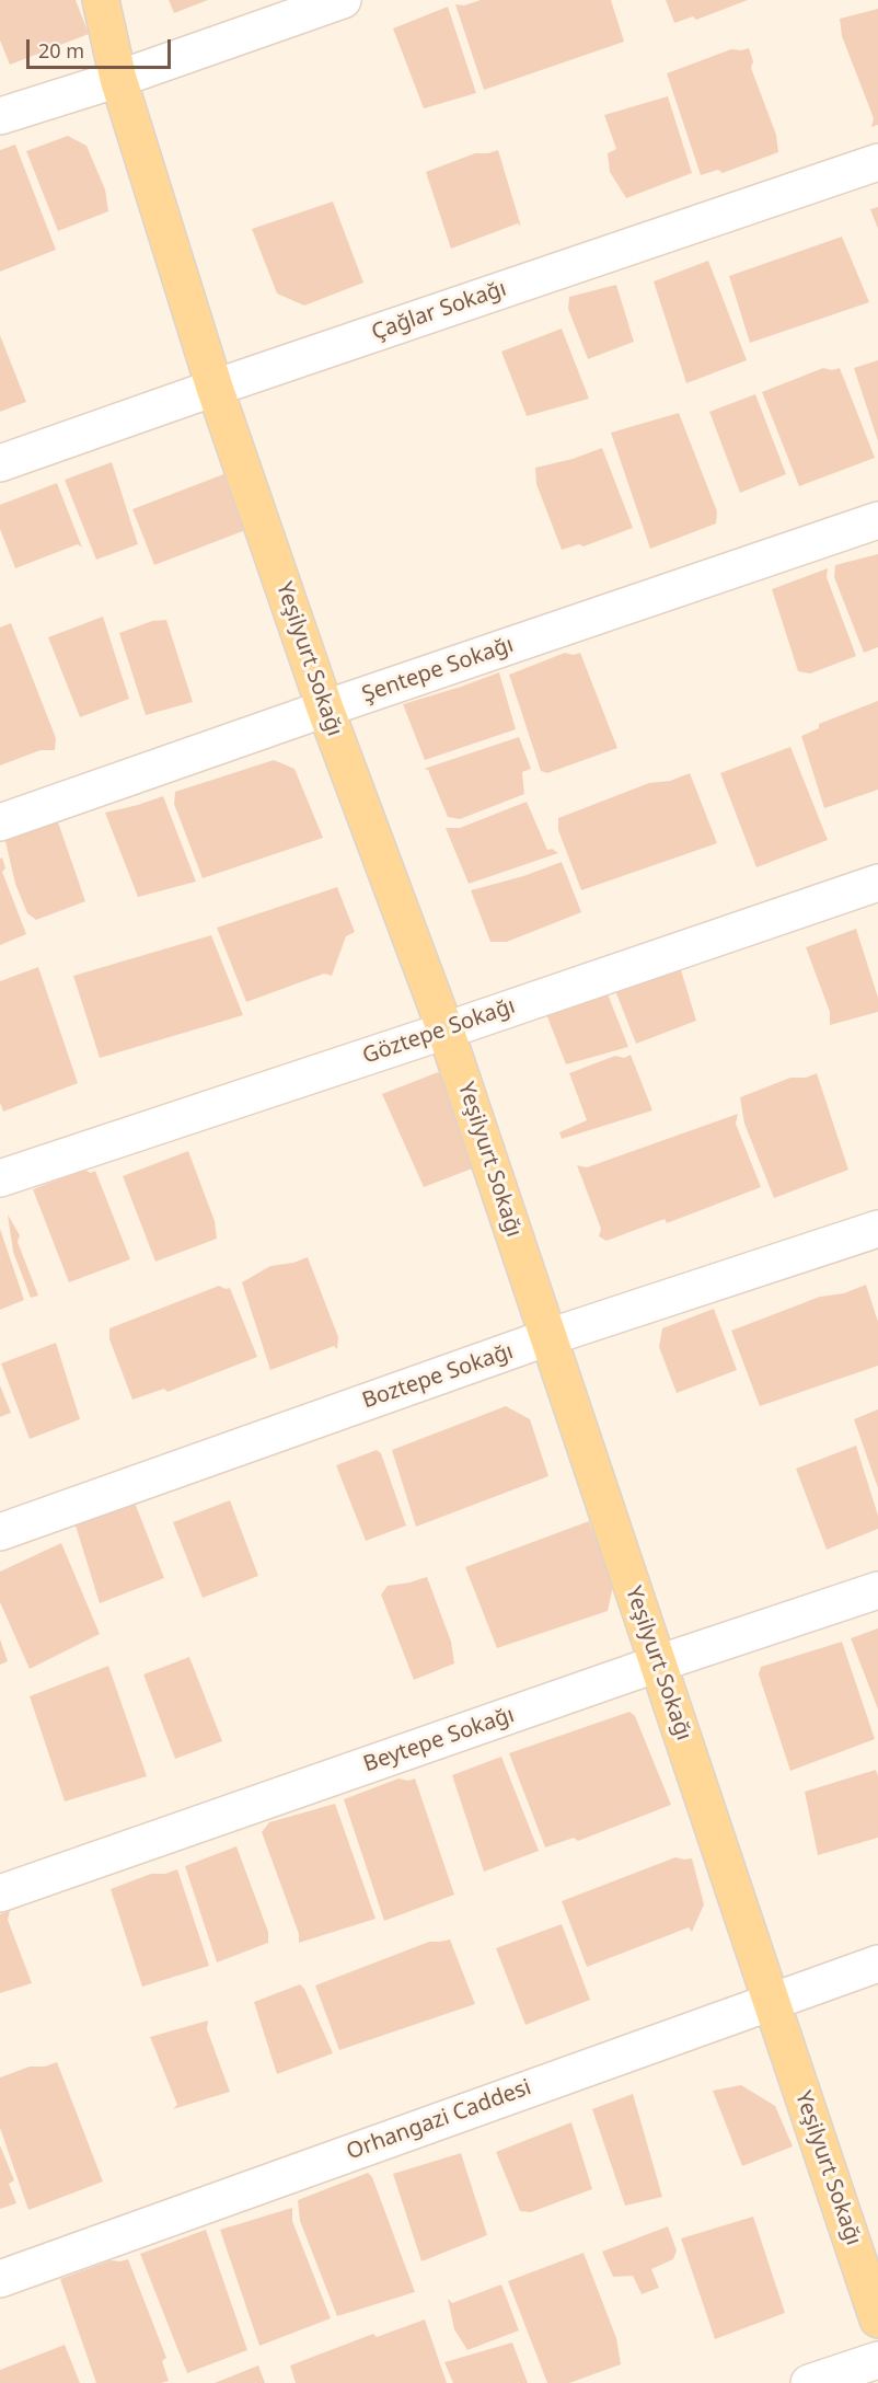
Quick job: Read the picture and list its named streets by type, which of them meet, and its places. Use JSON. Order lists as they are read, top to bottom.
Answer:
{
  "streets": {
    "main road": ["Yeşilyurt Sokağı"],
    "street": [
      "Çağlar Sokağı",
      "Şentepe Sokağı",
      "Göztepe Sokağı",
      "Boztepe Sokağı",
      "Beytepe Sokağı",
      "Orhangazi Caddesi"
    ]
  },
  "crossings": [
    ["Çağlar Sokağı", "Yeşilyurt Sokağı"],
    ["Yeşilyurt Sokağı", "Şentepe Sokağı"],
    ["Yeşilyurt Sokağı", "Göztepe Sokağı"],
    ["Yeşilyurt Sokağı", "Boztepe Sokağı"],
    ["Yeşilyurt Sokağı", "Beytepe Sokağı"],
    ["Yeşilyurt Sokağı", "Orhangazi Caddesi"]
  ],
  "scale_bar": "20 m"
}
